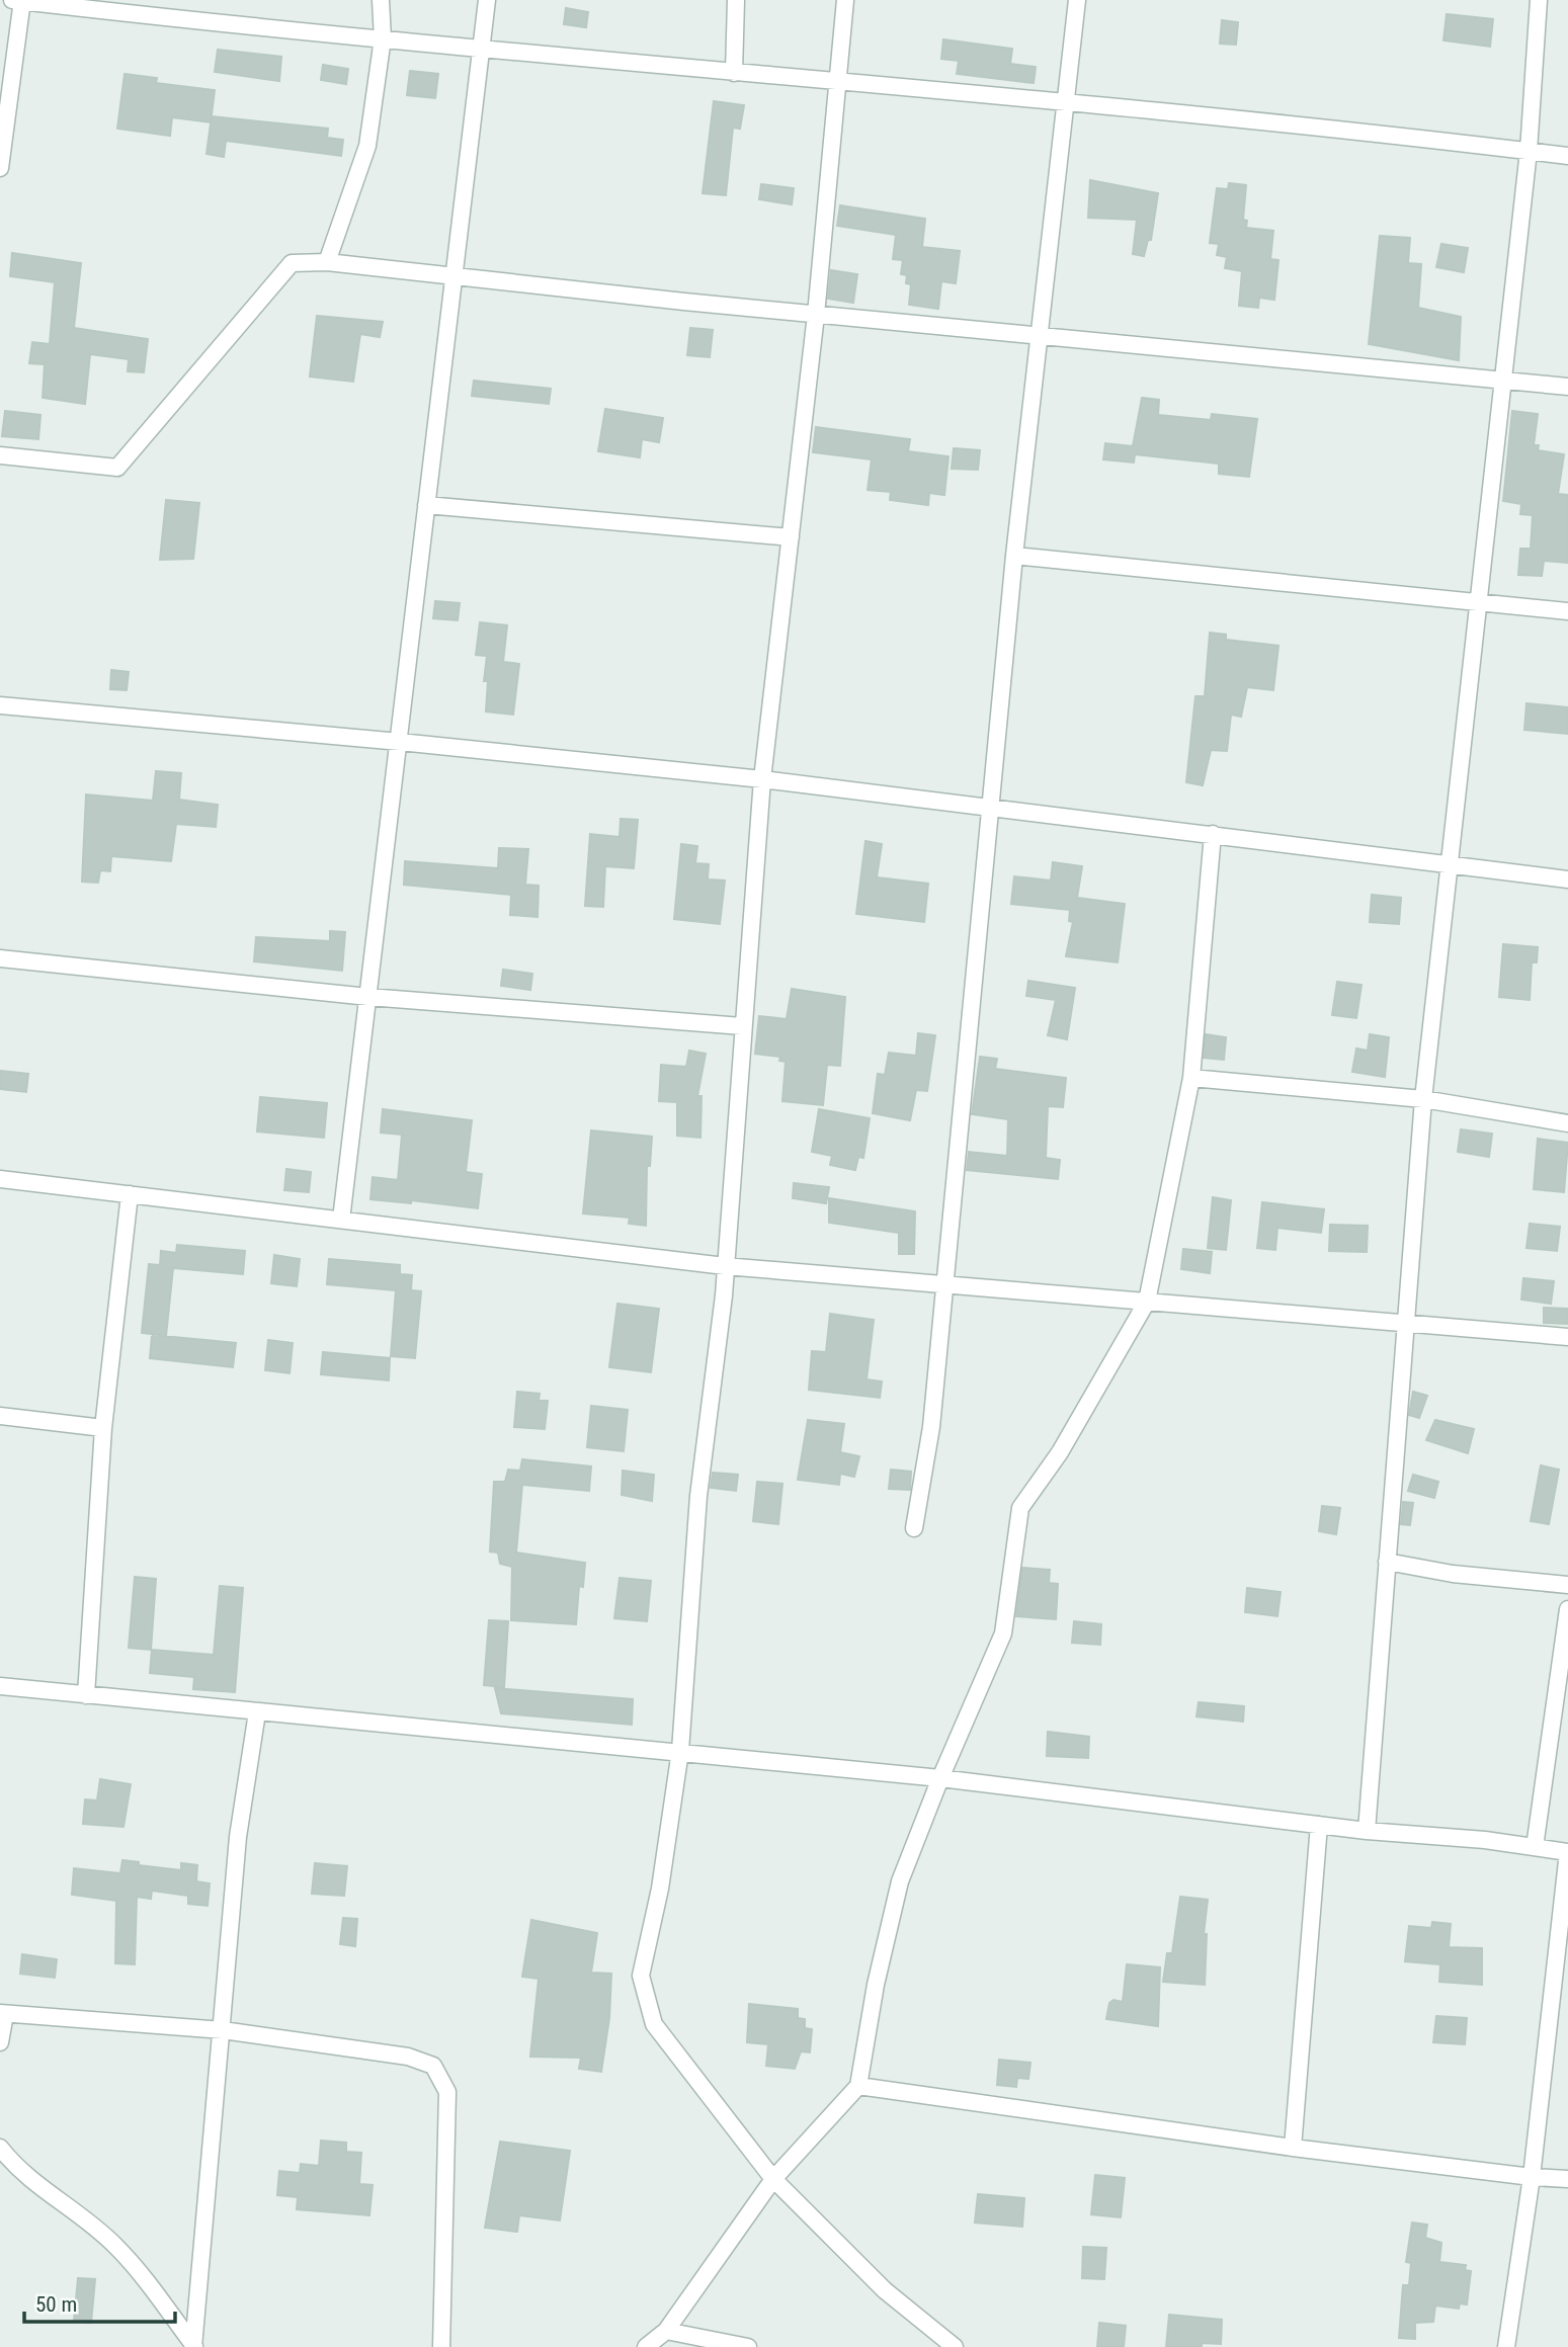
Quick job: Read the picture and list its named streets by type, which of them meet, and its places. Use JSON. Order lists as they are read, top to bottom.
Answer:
{
  "scale_bar": "50 m"
}
